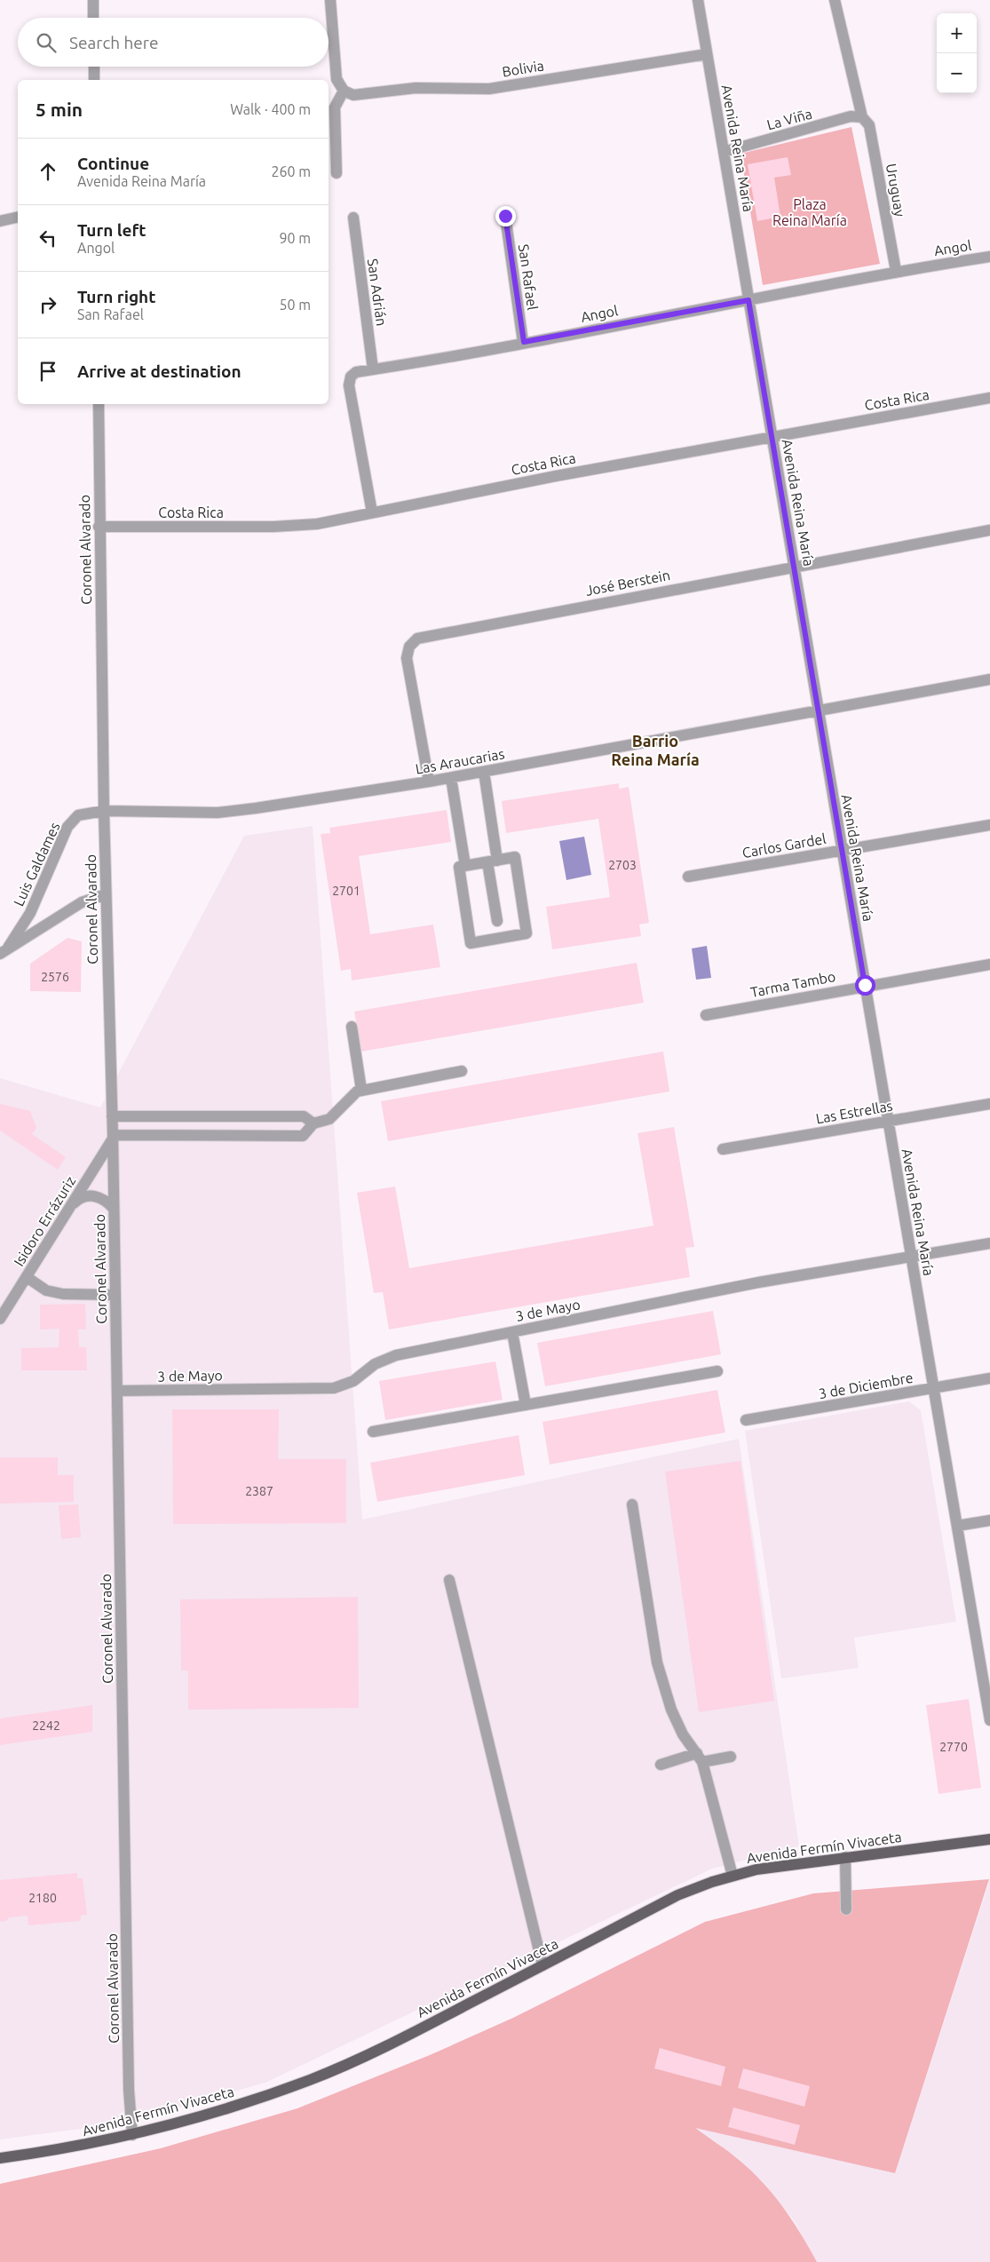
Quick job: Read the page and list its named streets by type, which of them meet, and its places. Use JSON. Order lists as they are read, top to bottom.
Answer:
{
  "streets": {
    "main road": ["Avenida Fermín Vivaceta"],
    "street": [
      "Bolivia",
      "La Viña",
      "Avenida Reina María",
      "Uruguay",
      "Angol",
      "San Rafael",
      "San Adrián",
      "Costa Rica",
      "Coronel Alvarado",
      "José Berstein",
      "Las Araucarias",
      "Carlos Gardel",
      "Luis Galdames",
      "Tarma Tambo",
      "Las Estrellas",
      "Isidoro Errázuriz",
      "3 de Mayo",
      "3 de Diciembre"
    ]
  },
  "crossings": [
    ["Bolivia", "Avenida Reina María"],
    ["La Viña", "Avenida Reina María"],
    ["La Viña", "Uruguay"],
    ["Avenida Reina María", "Angol"],
    ["Avenida Reina María", "Costa Rica"],
    ["Avenida Reina María", "José Berstein"],
    ["Avenida Reina María", "Las Araucarias"],
    ["Avenida Reina María", "Carlos Gardel"],
    ["Avenida Reina María", "Tarma Tambo"],
    ["Avenida Reina María", "Las Estrellas"],
    ["Avenida Reina María", "3 de Mayo"],
    ["Avenida Reina María", "3 de Diciembre"],
    ["Uruguay", "Angol"],
    ["Angol", "San Rafael"],
    ["Angol", "San Adrián"],
    ["Angol", "Costa Rica"],
    ["Costa Rica", "Coronel Alvarado"],
    ["Coronel Alvarado", "Las Araucarias"],
    ["Coronel Alvarado", "Luis Galdames"],
    ["Coronel Alvarado", "Isidoro Errázuriz"],
    ["Coronel Alvarado", "3 de Mayo"],
    ["Coronel Alvarado", "Avenida Fermín Vivaceta"],
    ["José Berstein", "Las Araucarias"],
    ["Las Araucarias", "Luis Galdames"]
  ],
  "districts": ["Barrio Reina María"],
  "parks": ["Plaza Reina María"],
  "house_numbers": [
    "2703",
    "2701",
    "2576",
    "2387",
    "2242",
    "2770",
    "2180"
  ],
  "page": {
    "map_buttons": ["+", "−"],
    "search": "Search here",
    "heading": ["5 min", "Walk · 400 m"],
    "list": [
      ["Continue", "Avenida Reina María", "260 m"],
      ["Turn left", "Angol", "90 m"],
      ["Turn right", "San Rafael", "50 m"],
      "Arrive at destination"
    ]
  }
}
